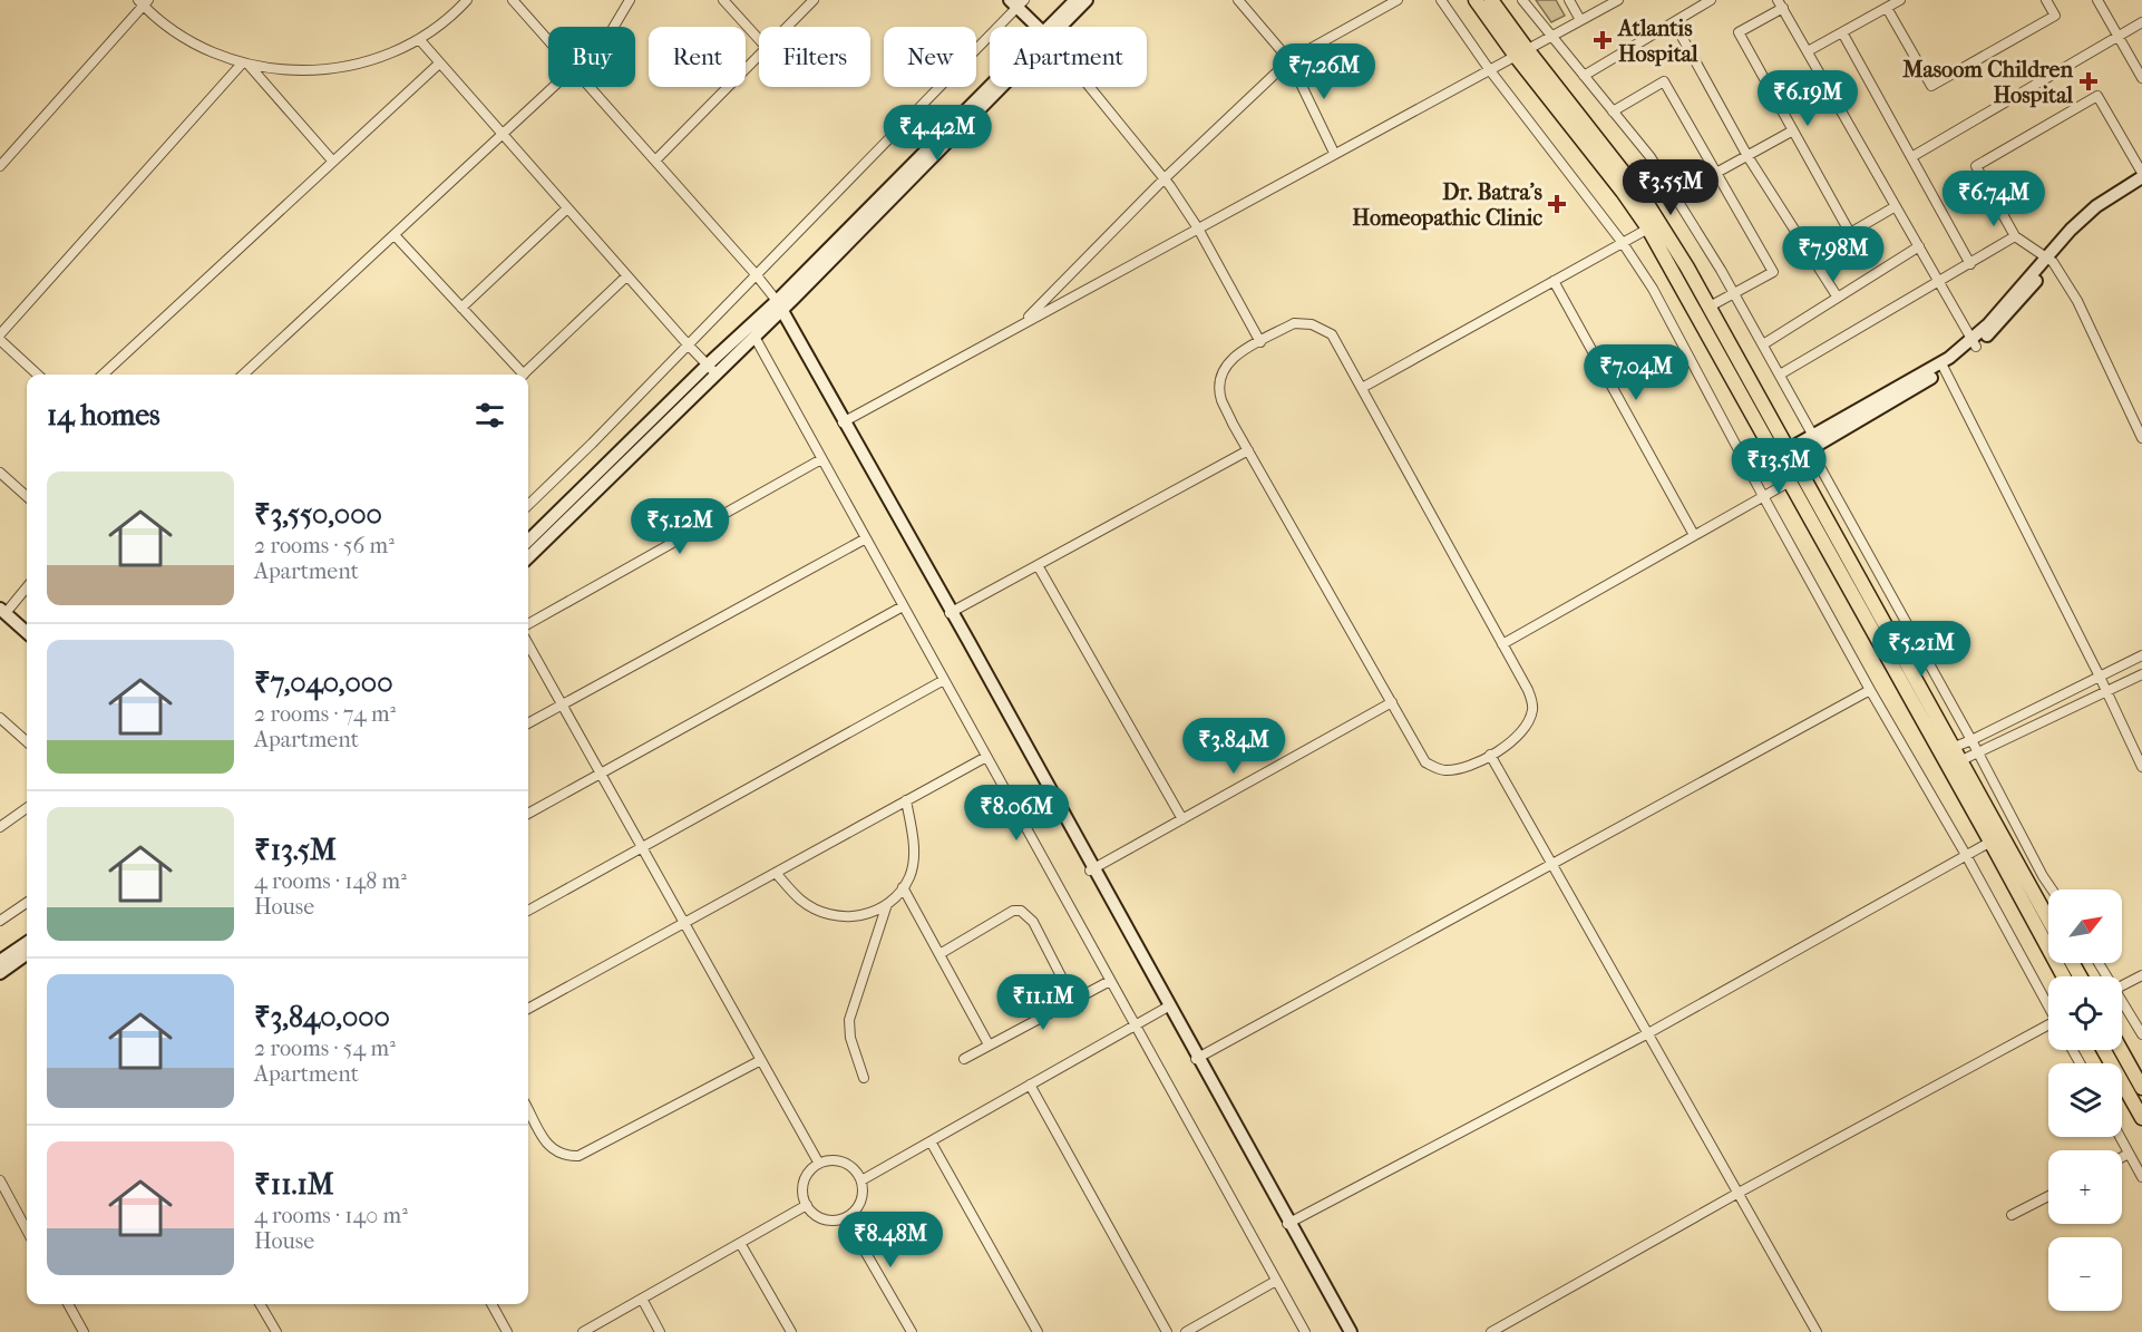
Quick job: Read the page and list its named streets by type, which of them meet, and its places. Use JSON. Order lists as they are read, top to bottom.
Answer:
{
  "places": {
    "health": ["Atlantis Hospital", "Masoom Children Hospital", "Dr. Batra's Homeopathic Clinic"]
  },
  "north": "top right",
  "page": {
    "chip": [
      "Buy",
      "Rent",
      "Filters",
      "New",
      "Apartment"
    ],
    "price": [
      "₹7.26M",
      "₹6.19M",
      "₹4.42M",
      "₹3.55M",
      "₹6.74M",
      "₹7.98M",
      "₹7.04M",
      "₹13.5M",
      "₹5.12M",
      "₹5.21M",
      "₹3.84M",
      "₹8.06M",
      "₹11.1M",
      "₹8.48M"
    ],
    "heading": "14 homes",
    "list": [
      {
        "name": "₹3,550,000",
        "note": "2 rooms · 56 m² · Apartment"
      },
      {
        "name": "₹7,040,000",
        "note": "2 rooms · 74 m² · Apartment"
      },
      {
        "name": "₹13.5M",
        "note": "4 rooms · 148 m² · House"
      },
      {
        "name": "₹3,840,000",
        "note": "2 rooms · 54 m² · Apartment"
      },
      {
        "name": "₹11.1M",
        "note": "4 rooms · 140 m² · House"
      }
    ],
    "map_buttons": ["+", "−"]
  }
}
